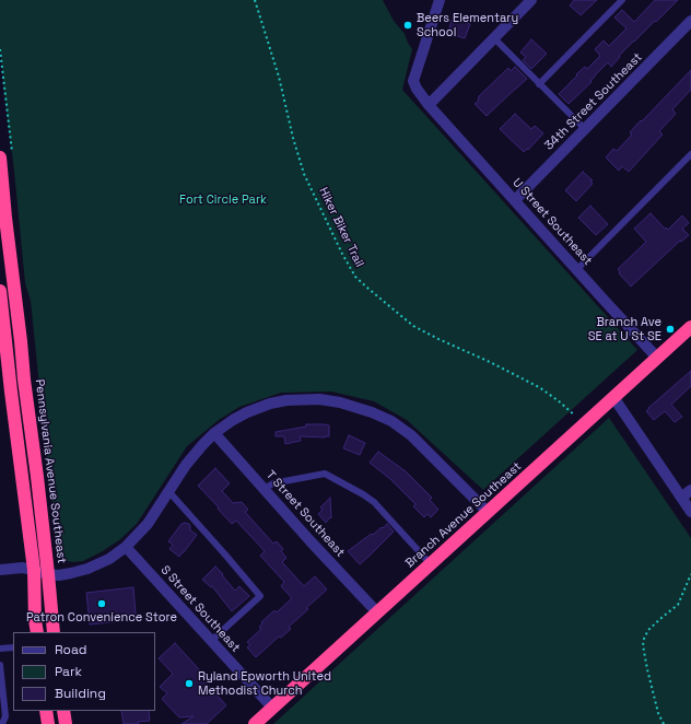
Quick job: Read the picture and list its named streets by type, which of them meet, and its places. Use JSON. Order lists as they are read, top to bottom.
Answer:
{
  "streets": {
    "highway": ["Pennsylvania Avenue Southeast", "Branch Avenue Southeast"],
    "street": [
      "34th Street Southeast",
      "U Street Southeast",
      "T Street Southeast",
      "S Street Southeast"
    ],
    "path": ["Hiker Biker Trail"]
  },
  "crossings": [
    ["34th Street Southeast", "U Street Southeast"],
    ["U Street Southeast", "Branch Avenue Southeast"],
    ["Hiker Biker Trail", "Branch Avenue Southeast"],
    ["T Street Southeast", "Branch Avenue Southeast"],
    ["Branch Avenue Southeast", "S Street Southeast"]
  ],
  "parks": ["Fort Circle Park"],
  "places": [
    "Beers Elementary School",
    "Branch Ave SE at U St SE",
    "Patron Convenience Store",
    "Ryland Epworth United Methodist Church"
  ],
  "legend": ["Road", "Park", "Building"]
}
